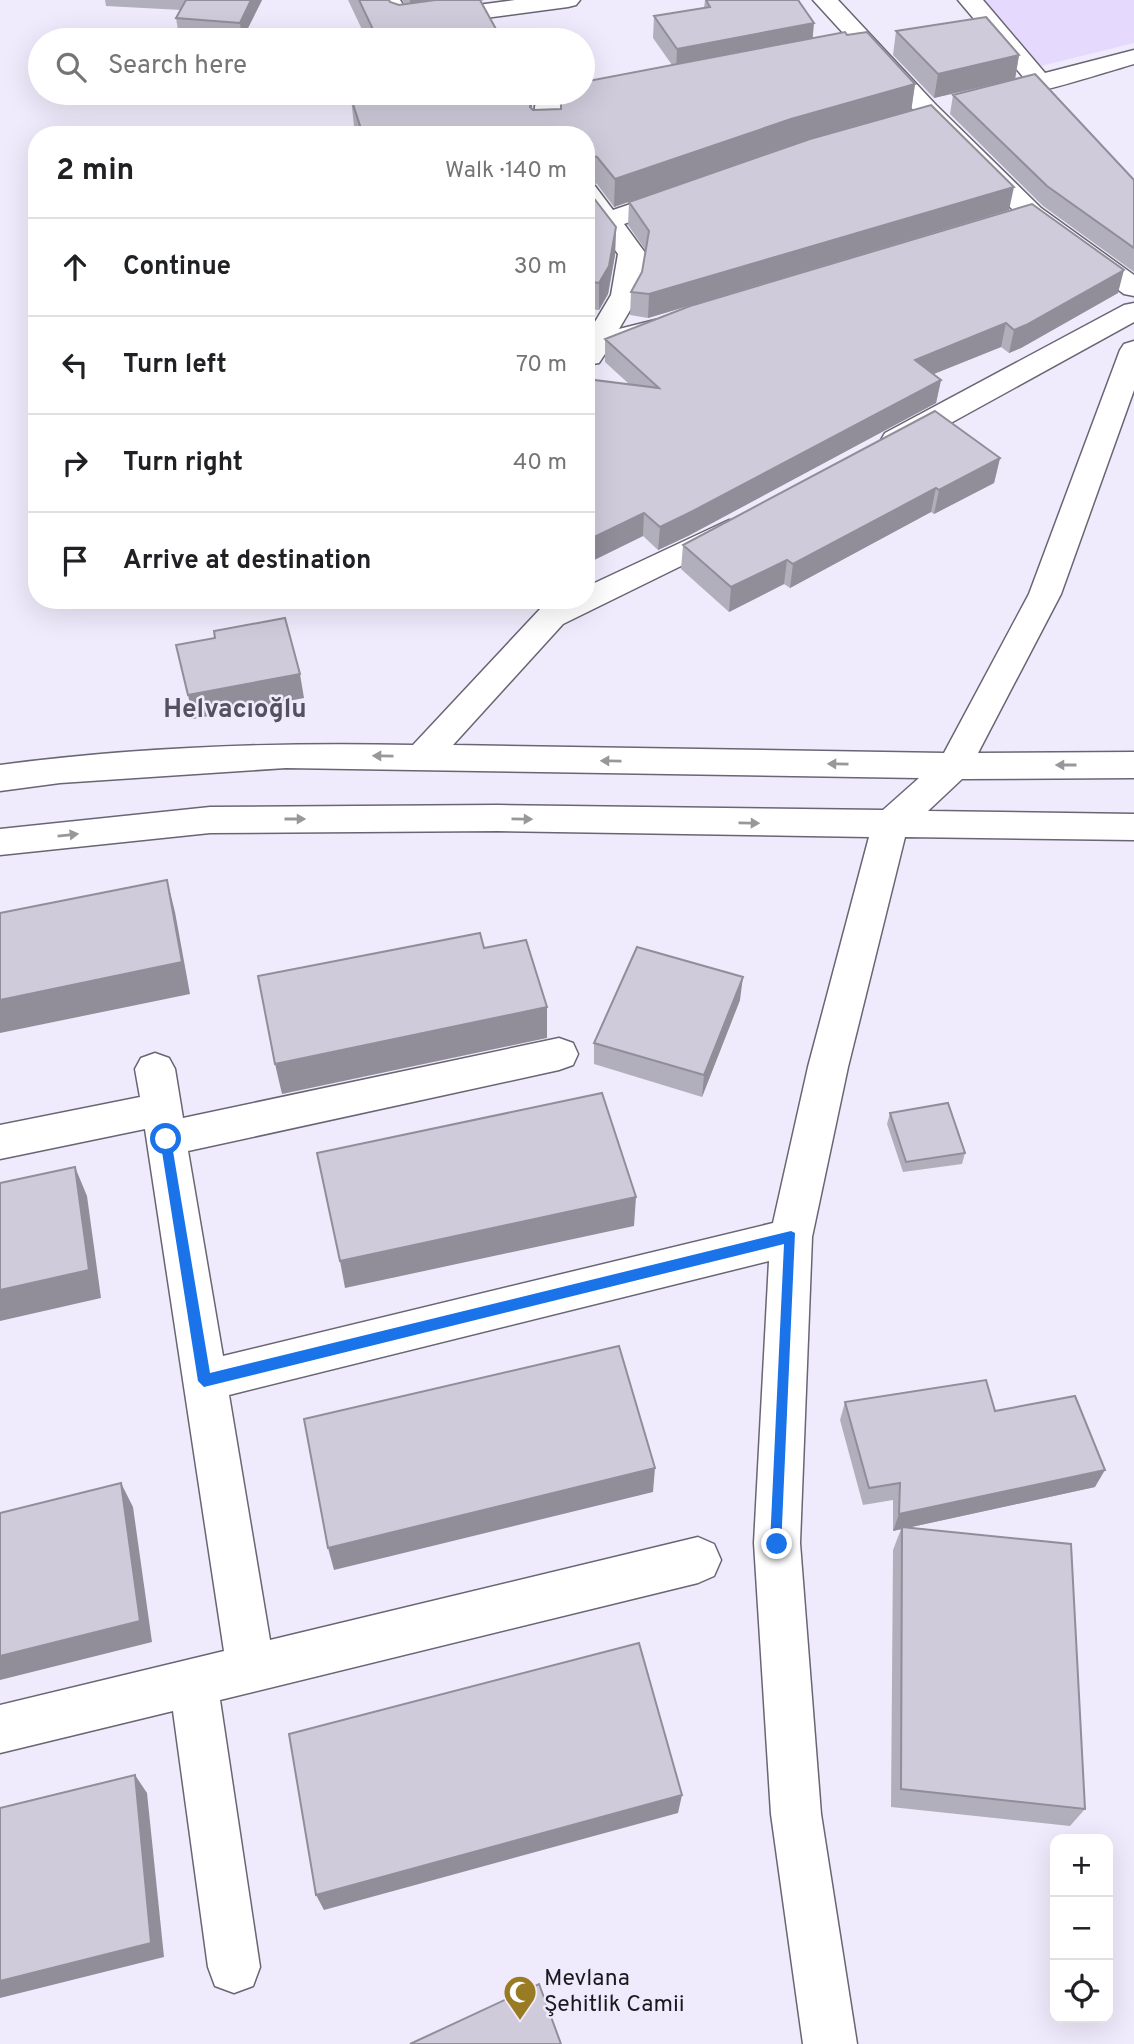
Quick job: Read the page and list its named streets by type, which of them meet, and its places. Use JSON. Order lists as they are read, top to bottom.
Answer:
{
  "districts": ["Helvacıoğlu"],
  "places": {
    "mosque": ["Mevlana Şehitlik Camii"]
  },
  "page": {
    "search": "Search here",
    "heading": ["2 min", "Walk · 140 m"],
    "list": [
      ["Continue", "30 m"],
      ["Turn left", "70 m"],
      ["Turn right", "40 m"],
      "Arrive at destination"
    ],
    "map_buttons": ["+", "−"]
  }
}
